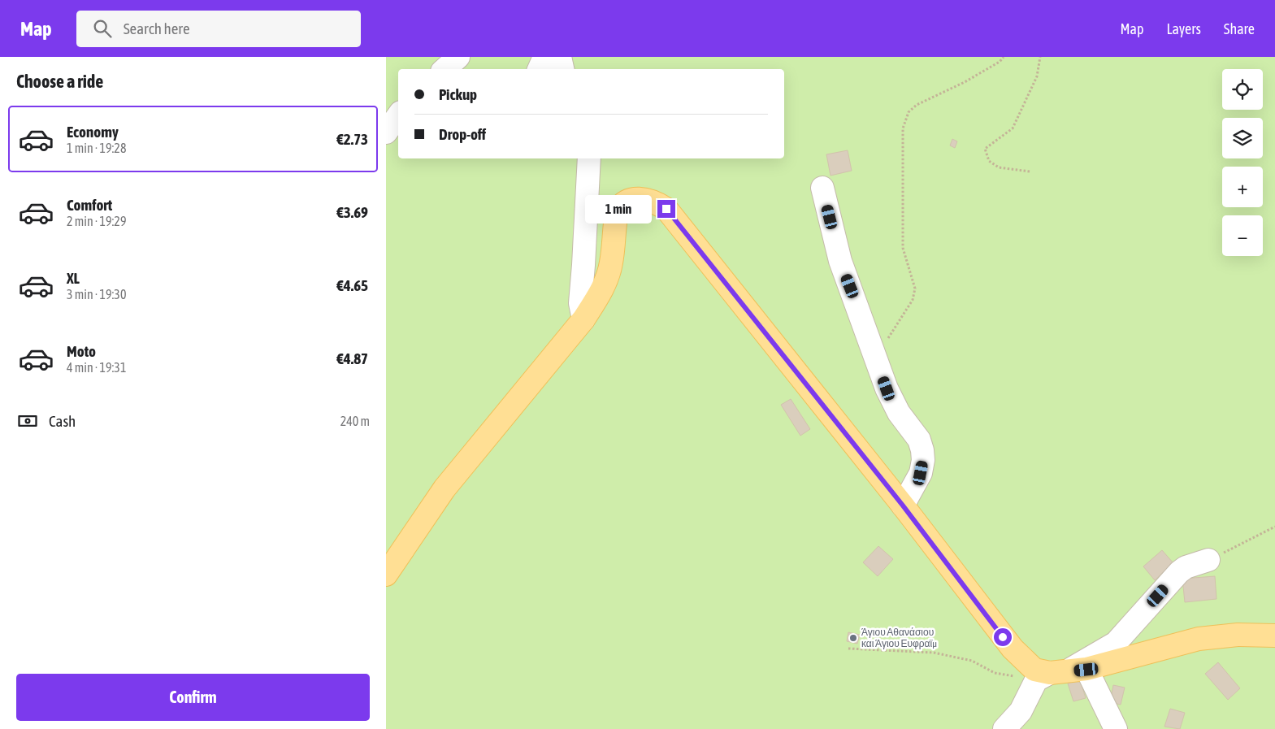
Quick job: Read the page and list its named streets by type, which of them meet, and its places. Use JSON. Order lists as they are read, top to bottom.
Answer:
{
  "places": ["Άγιου Αθανάσιου και Άγιου Ευφραϊμ"],
  "page": {
    "header": "Map",
    "search": "Search here",
    "nav": ["Map", "Layers", "Share"],
    "heading": "Choose a ride",
    "map_buttons": ["+", "−"],
    "banner": ["Pickup", "Drop-off"],
    "list": [
      {
        "name": "Economy",
        "note": "1 min · 19:28",
        "value": "€2.73"
      },
      {
        "name": "Comfort",
        "note": "2 min · 19:29",
        "value": "€3.69"
      },
      {
        "name": "XL",
        "note": "3 min · 19:30",
        "value": "€4.65"
      },
      {
        "name": "Moto",
        "note": "4 min · 19:31",
        "value": "€4.87"
      }
    ],
    "bubble": "1 min",
    "pay": ["Cash", "240 m"],
    "buttons": "Confirm"
  }
}
